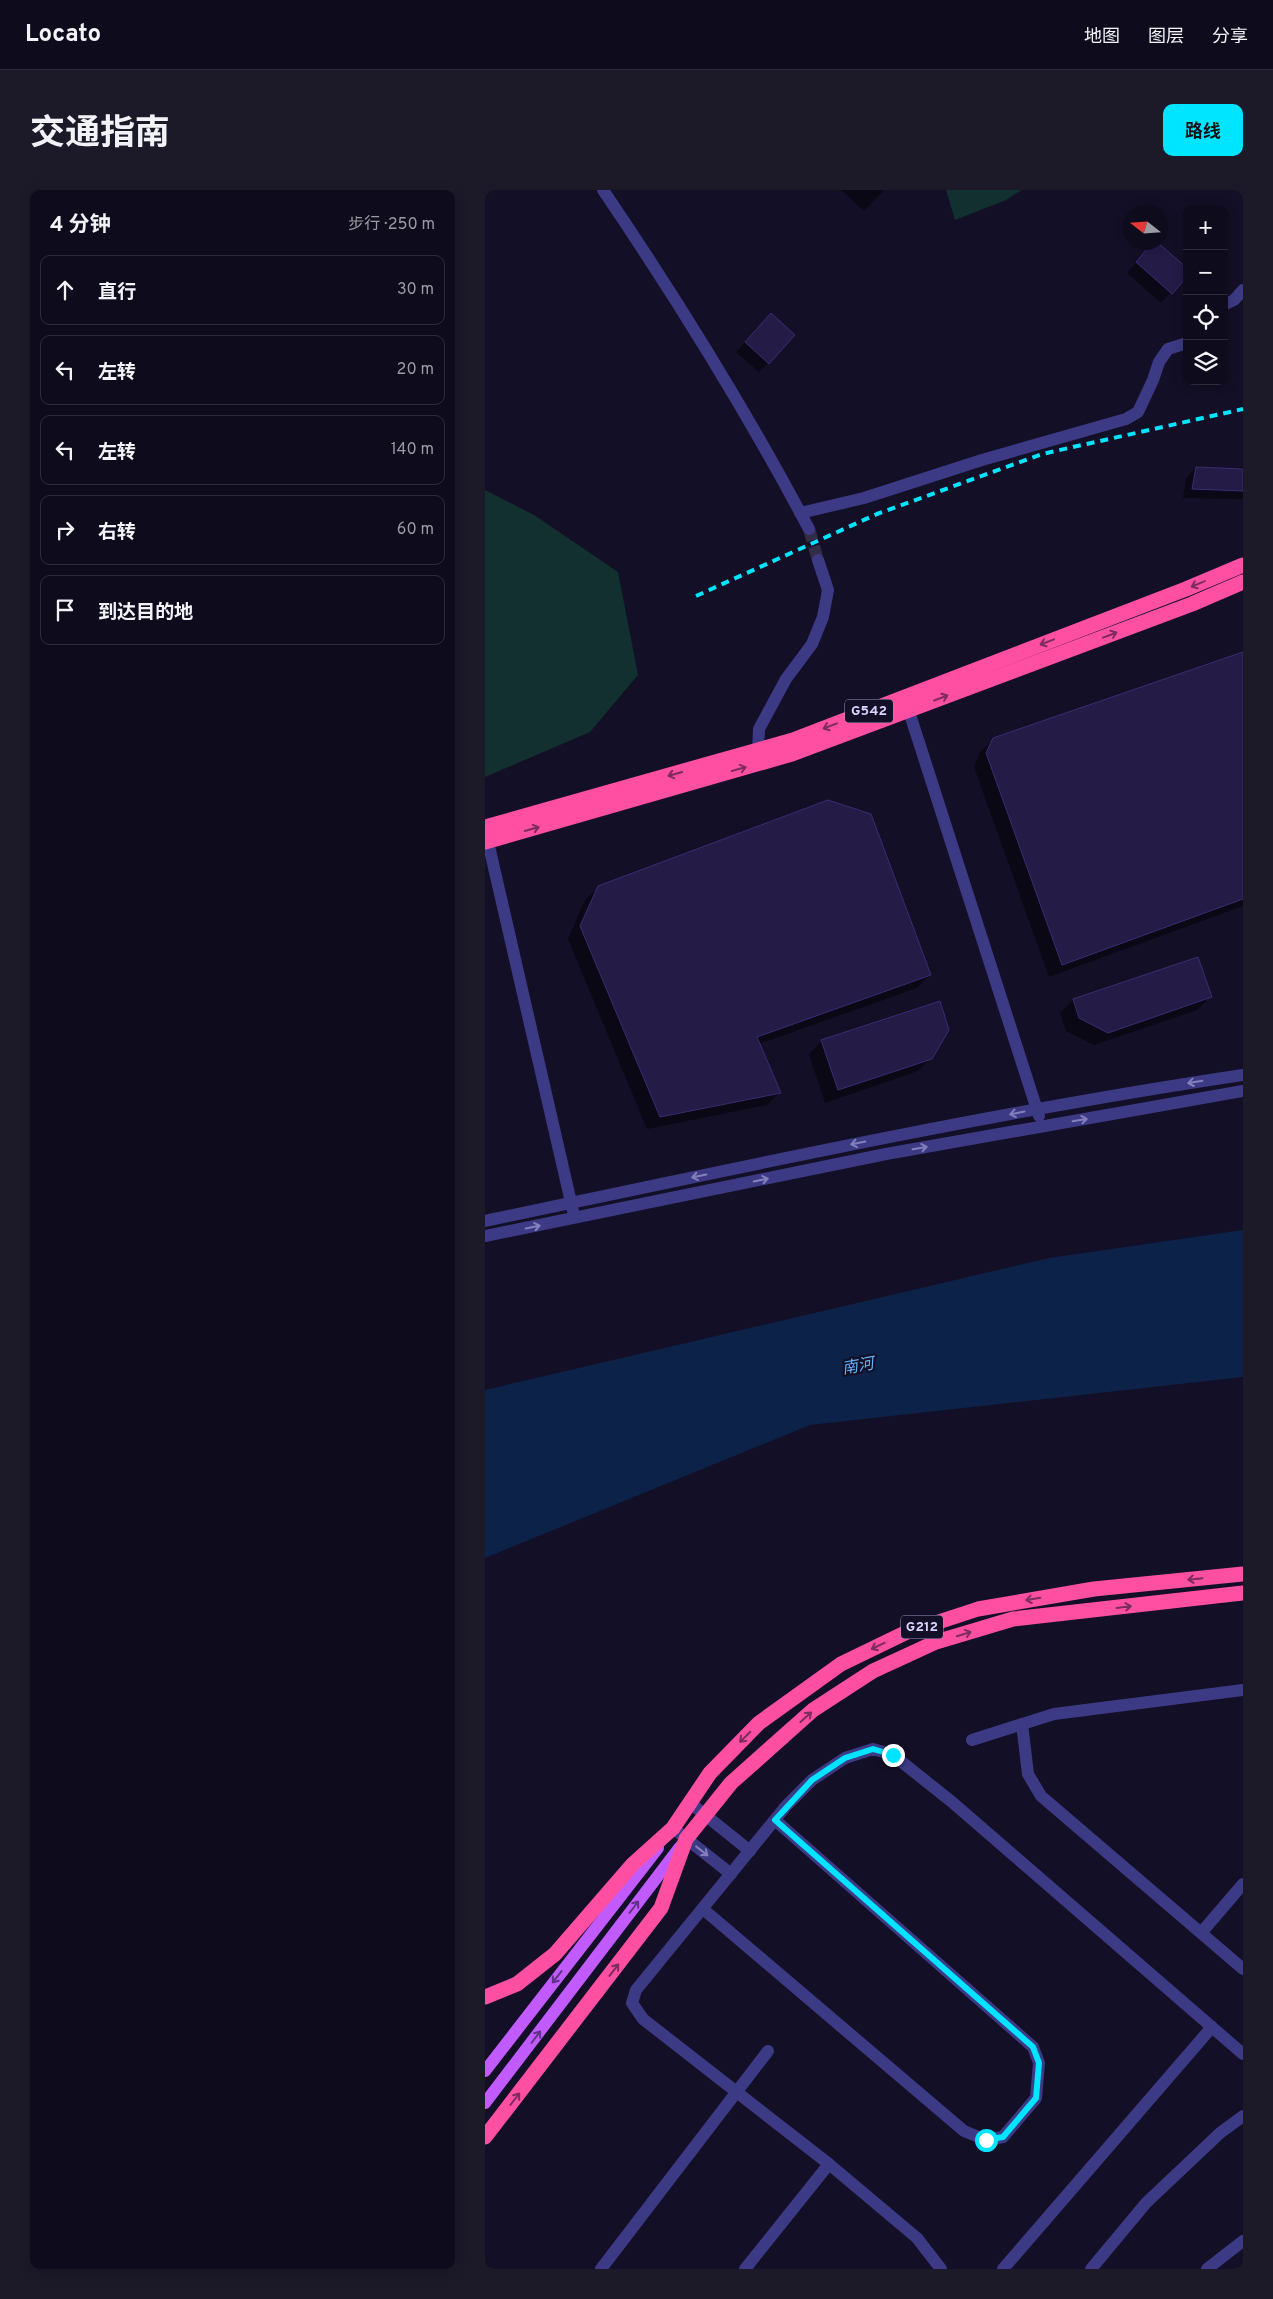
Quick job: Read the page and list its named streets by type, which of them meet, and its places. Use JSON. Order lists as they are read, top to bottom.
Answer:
{
  "streets": {
    "highway": ["G542", "G212"]
  },
  "water": ["南河"],
  "north": "left",
  "page": {
    "header": "Locato",
    "nav": ["地图", "图层", "分享"],
    "title": "交通指南",
    "buttons": "路线",
    "heading": ["4 分钟", "步行 · 250 m"],
    "map_buttons": ["+", "−"],
    "list": [
      ["直行", "30 m"],
      ["左转", "20 m"],
      ["左转", "140 m"],
      ["右转", "60 m"],
      "到达目的地"
    ]
  }
}
